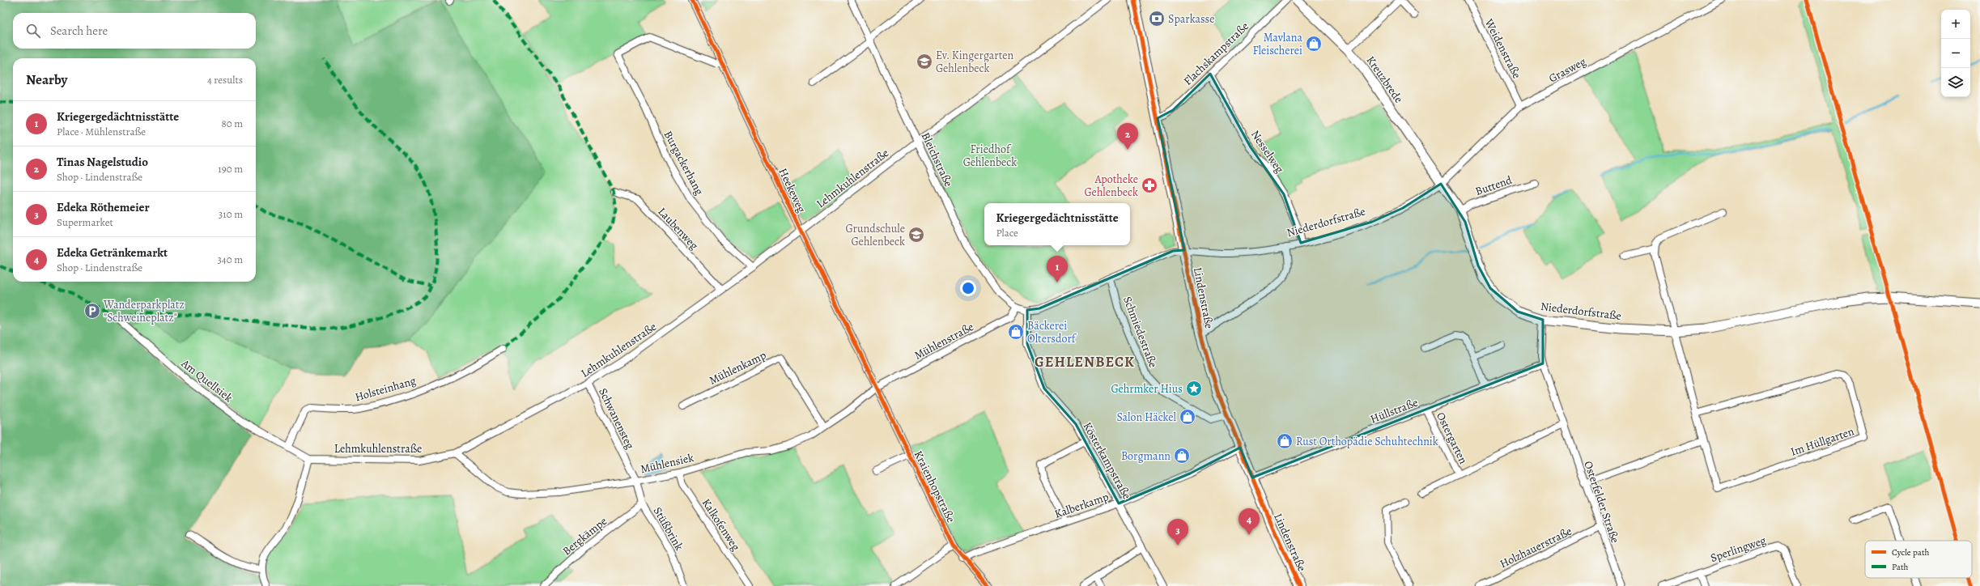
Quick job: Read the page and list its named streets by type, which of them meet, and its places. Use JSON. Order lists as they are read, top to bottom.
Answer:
{
  "streets": {
    "main road": ["Kreuzbrede", "Niederdorfstraße", "Lindenstraße"],
    "street": [
      "Weidenstraße",
      "Flachskampstraße",
      "Grasweg",
      "Nesselweg",
      "Bleichstraße",
      "Burgackerhang",
      "Lehmkuhlenstraße",
      "Buttend",
      "Heekeweg",
      "Laubenweg",
      "Schmiedestraße",
      "Mühlenstraße",
      "Mühlenkamp",
      "Am Quellsiek",
      "Holsteinhang",
      "Hüllstraße",
      "Schwanensteg",
      "Ostergarten",
      "Im Hüllgarten",
      "Kösterkampstraße",
      "Mühlensiek",
      "Kraienhopstraße",
      "Osterfelder Straße",
      "Kalberkamp",
      "Kalkofenweg",
      "Stüßbrink",
      "Bergkämpe",
      "Holzhauerstraße",
      "Sperlingweg"
    ]
  },
  "crossings": [
    ["Weidenstraße", "Grasweg"],
    ["Flachskampstraße", "Nesselweg"],
    ["Flachskampstraße", "Lindenstraße"],
    ["Grasweg", "Kreuzbrede"],
    ["Grasweg", "Niederdorfstraße"],
    ["Kreuzbrede", "Niederdorfstraße"],
    ["Nesselweg", "Niederdorfstraße"],
    ["Bleichstraße", "Lehmkuhlenstraße"],
    ["Bleichstraße", "Mühlenstraße"],
    ["Bleichstraße", "Kösterkampstraße"],
    ["Burgackerhang", "Lehmkuhlenstraße"],
    ["Burgackerhang", "Heekeweg"],
    ["Lehmkuhlenstraße", "Heekeweg"],
    ["Lehmkuhlenstraße", "Laubenweg"],
    ["Lehmkuhlenstraße", "Am Quellsiek"],
    ["Lehmkuhlenstraße", "Holsteinhang"],
    ["Lehmkuhlenstraße", "Schwanensteg"],
    ["Lehmkuhlenstraße", "Mühlensiek"],
    ["Buttend", "Niederdorfstraße"],
    ["Heekeweg", "Mühlenstraße"],
    ["Heekeweg", "Mühlensiek"],
    ["Heekeweg", "Kraienhopstraße"],
    ["Niederdorfstraße", "Lindenstraße"],
    ["Niederdorfstraße", "Im Hüllgarten"],
    ["Niederdorfstraße", "Osterfelder Straße"],
    ["Lindenstraße", "Schmiedestraße"],
    ["Lindenstraße", "Hüllstraße"],
    ["Lindenstraße", "Kalberkamp"],
    ["Mühlenstraße", "Mühlensiek"],
    ["Mühlenstraße", "Kraienhopstraße"],
    ["Mühlenkamp", "Mühlensiek"],
    ["Am Quellsiek", "Holsteinhang"],
    ["Hüllstraße", "Ostergarten"],
    ["Hüllstraße", "Osterfelder Straße"],
    ["Schwanensteg", "Mühlensiek"],
    ["Schwanensteg", "Stüßbrink"],
    ["Kösterkampstraße", "Kalberkamp"],
    ["Mühlensiek", "Kraienhopstraße"],
    ["Mühlensiek", "Kalkofenweg"],
    ["Mühlensiek", "Stüßbrink"],
    ["Kraienhopstraße", "Kalberkamp"],
    ["Osterfelder Straße", "Holzhauerstraße"],
    ["Stüßbrink", "Bergkämpe"]
  ],
  "districts": ["GEHLENBECK"],
  "parks": ["Friedhof Gehlenbeck"],
  "places": {
    "bank": ["Sparkasse"],
    "shop": [
      "Mavlana Fleischerei",
      "Bäckerei Oltersdorf",
      "Salon Häckel",
      "Rust Orthopädie Schuhtechnik",
      "Borgmann"
    ],
    "school or university": ["Ev. Kingergarten Gehlenbeck", "Grundschule Gehlenbeck"],
    "pharmacy": ["Apotheke Gehlenbeck"],
    "parking": ["Wanderparkplatz \"Schweineplatz\""],
    "place": ["Gehrmker Hius"]
  },
  "legend": ["Cycle path", "Path"],
  "page": {
    "map_buttons": ["+", "−"],
    "search": "Search here",
    "heading": ["Nearby", "4 results"],
    "list": [
      {
        "mark": "1",
        "name": "Kriegergedächtnisstätte",
        "note": "Place · Mühlenstraße",
        "value": "80 m"
      },
      {
        "mark": "2",
        "name": "Tinas Nagelstudio",
        "note": "Shop · Lindenstraße",
        "value": "190 m"
      },
      {
        "mark": "3",
        "name": "Edeka Röthemeier",
        "note": "Supermarket",
        "value": "310 m"
      },
      {
        "mark": "4",
        "name": "Edeka Getränkemarkt",
        "note": "Shop · Lindenstraße",
        "value": "340 m"
      }
    ],
    "pins": [
      "2",
      "1",
      "4",
      "3"
    ],
    "popup": ["Kriegergedächtnisstätte", "Place"]
  }
}
